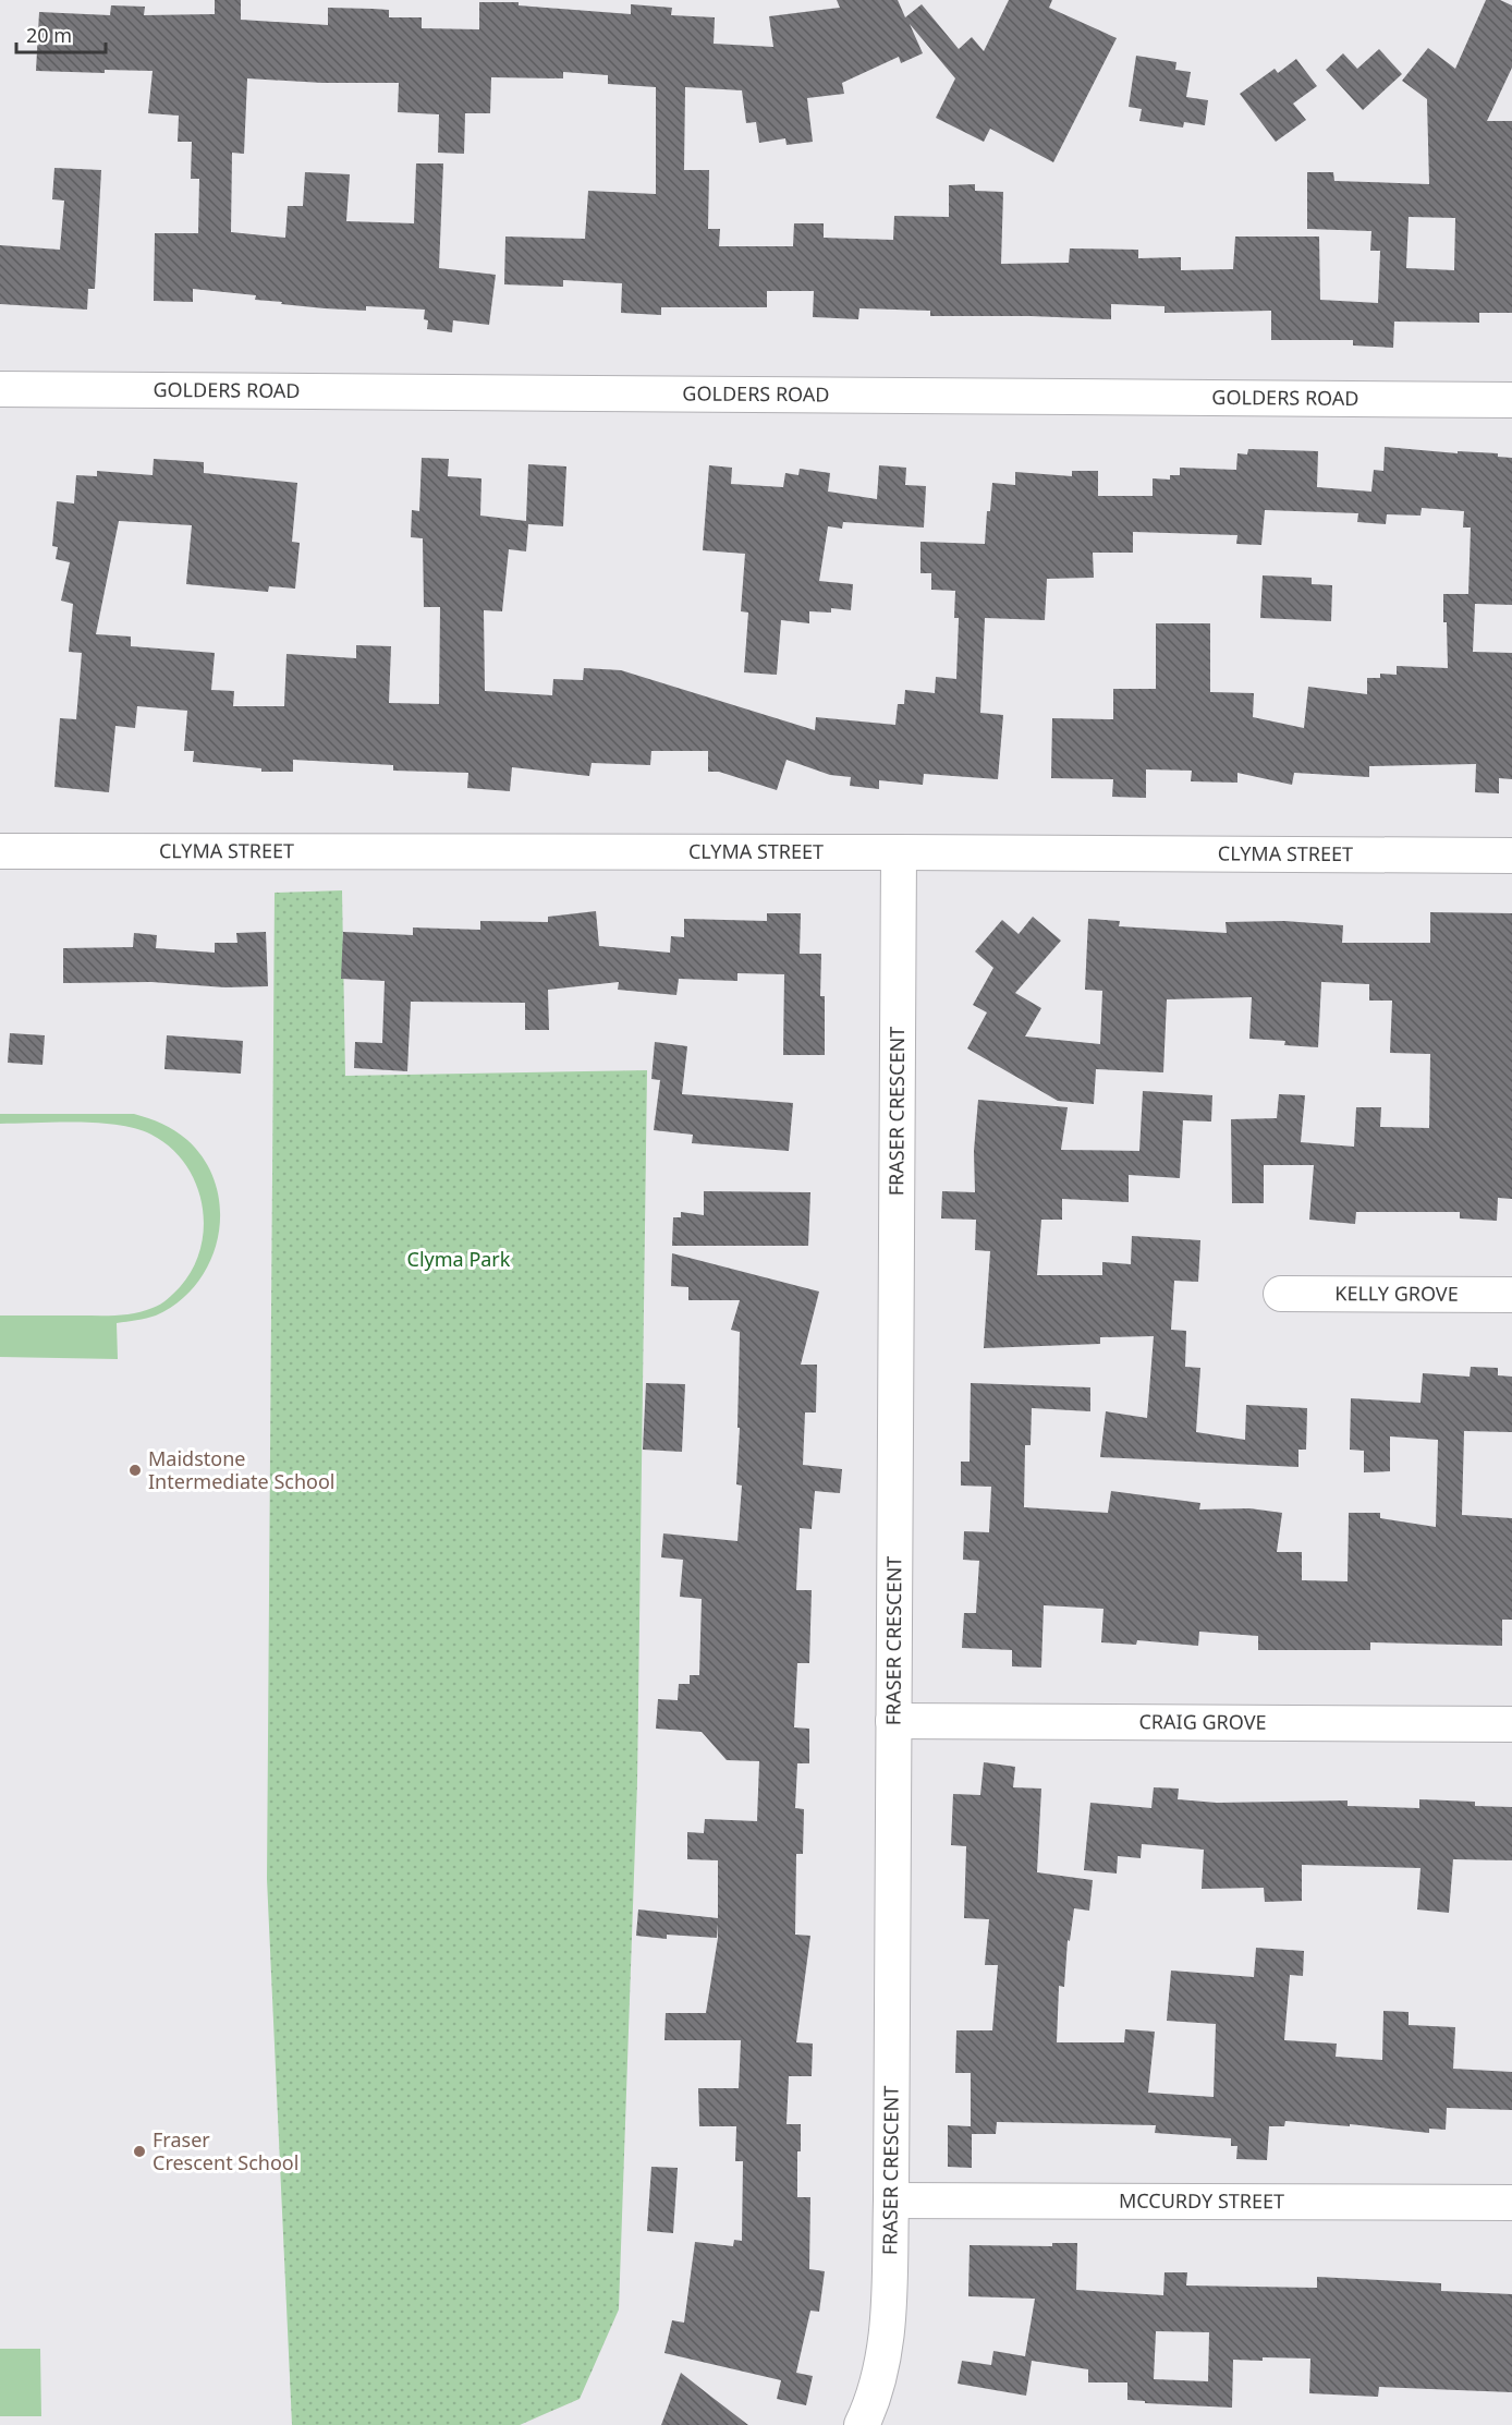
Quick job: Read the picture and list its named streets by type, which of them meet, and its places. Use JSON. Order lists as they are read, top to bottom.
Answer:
{
  "streets": {
    "street": [
      "GOLDERS ROAD",
      "CLYMA STREET",
      "FRASER CRESCENT",
      "KELLY GROVE",
      "CRAIG GROVE",
      "MCCURDY STREET"
    ]
  },
  "crossings": [
    ["CLYMA STREET", "FRASER CRESCENT"],
    ["FRASER CRESCENT", "CRAIG GROVE"],
    ["FRASER CRESCENT", "MCCURDY STREET"]
  ],
  "parks": ["Clyma Park"],
  "places": ["Maidstone Intermediate School", "Fraser Crescent School"],
  "scale_bar": "20 m"
}
